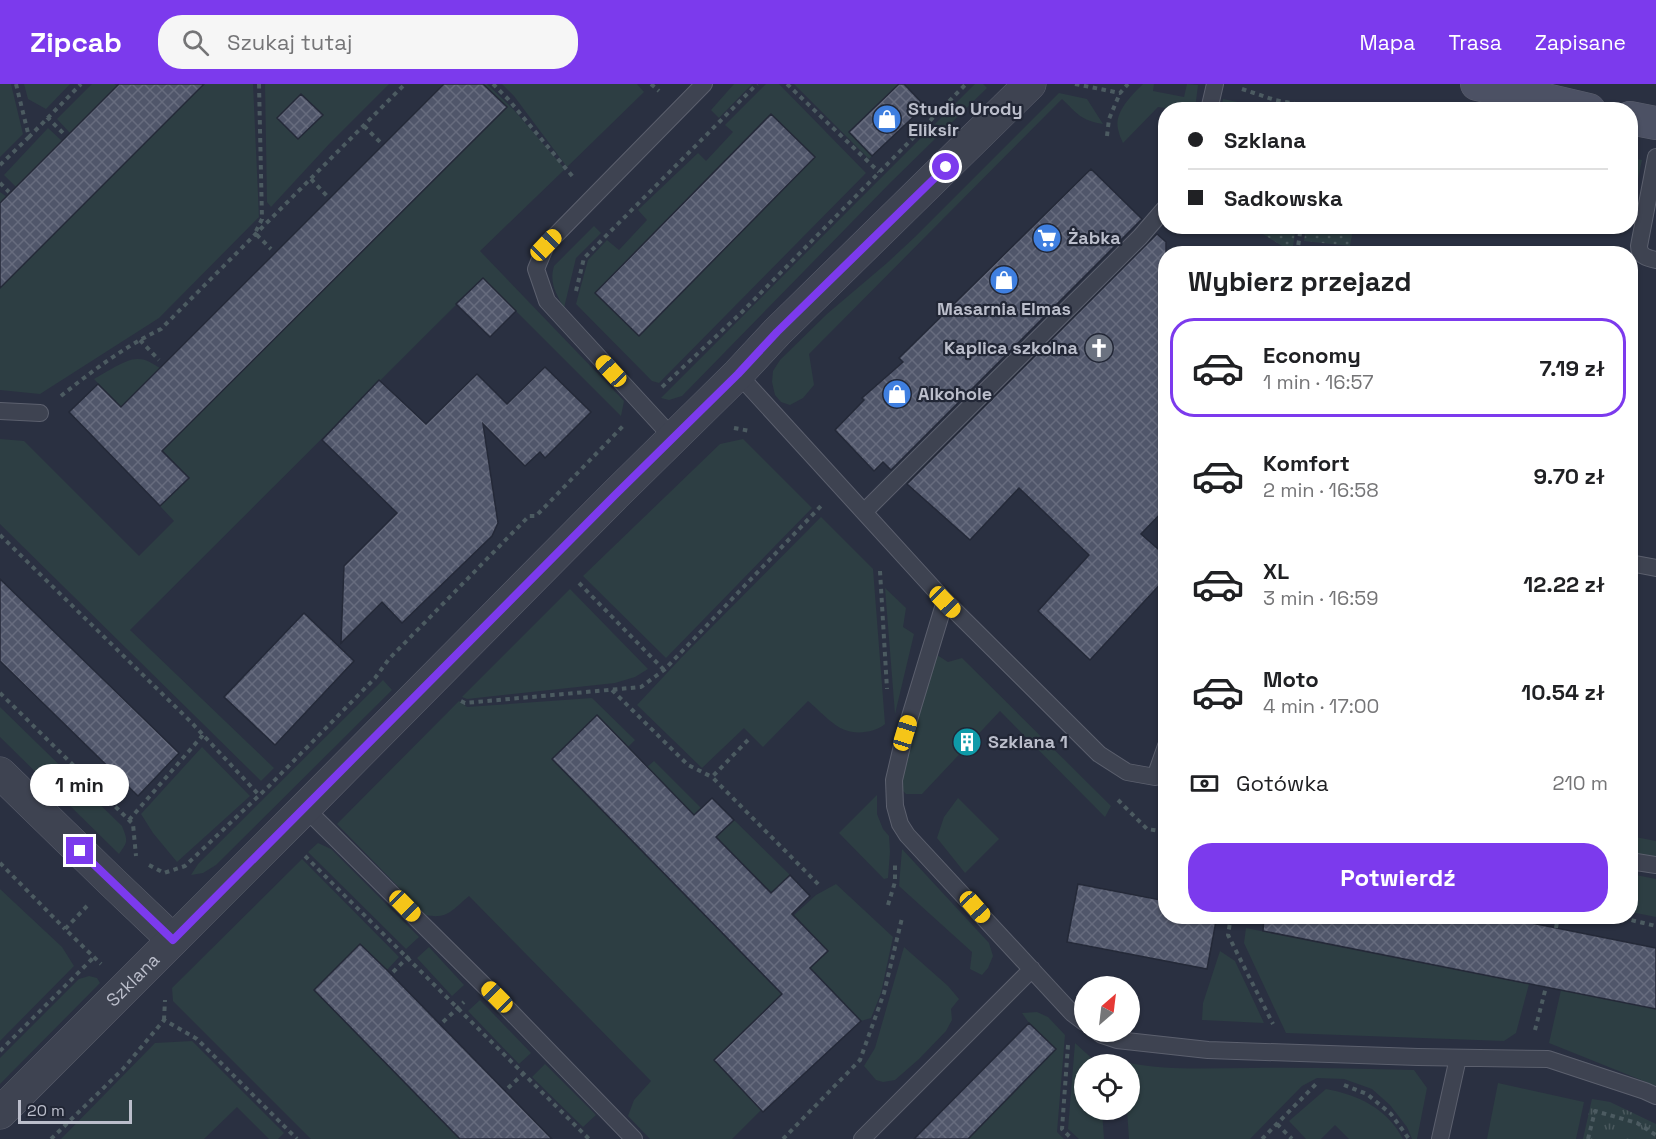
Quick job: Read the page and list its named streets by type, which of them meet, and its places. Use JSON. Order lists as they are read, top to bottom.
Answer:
{
  "streets": {
    "street": ["Szklana"]
  },
  "places": {
    "shop": ["Studio Urody Eliksir", "Masarnia Elmas", "Alkohole"],
    "supermarket": ["Żabka"],
    "church": ["Kaplica szkolna"],
    "building": ["Szklana 1"]
  },
  "scale_bar": "20 m",
  "north": "top right",
  "page": {
    "header": "Zipcab",
    "search": "Szukaj tutaj",
    "nav": ["Mapa", "Trasa", "Zapisane"],
    "banner": ["Szklana", "Sadkowska"],
    "heading": "Wybierz przejazd",
    "list": [
      {
        "name": "Economy",
        "note": "1 min · 16:57",
        "value": "7.19 zł"
      },
      {
        "name": "Komfort",
        "note": "2 min · 16:58",
        "value": "9.70 zł"
      },
      {
        "name": "XL",
        "note": "3 min · 16:59",
        "value": "12.22 zł"
      },
      {
        "name": "Moto",
        "note": "4 min · 17:00",
        "value": "10.54 zł"
      }
    ],
    "pay": ["Gotówka", "210 m"],
    "bubble": "1 min",
    "buttons": "Potwierdź",
    "scale": "20 m"
  }
}
